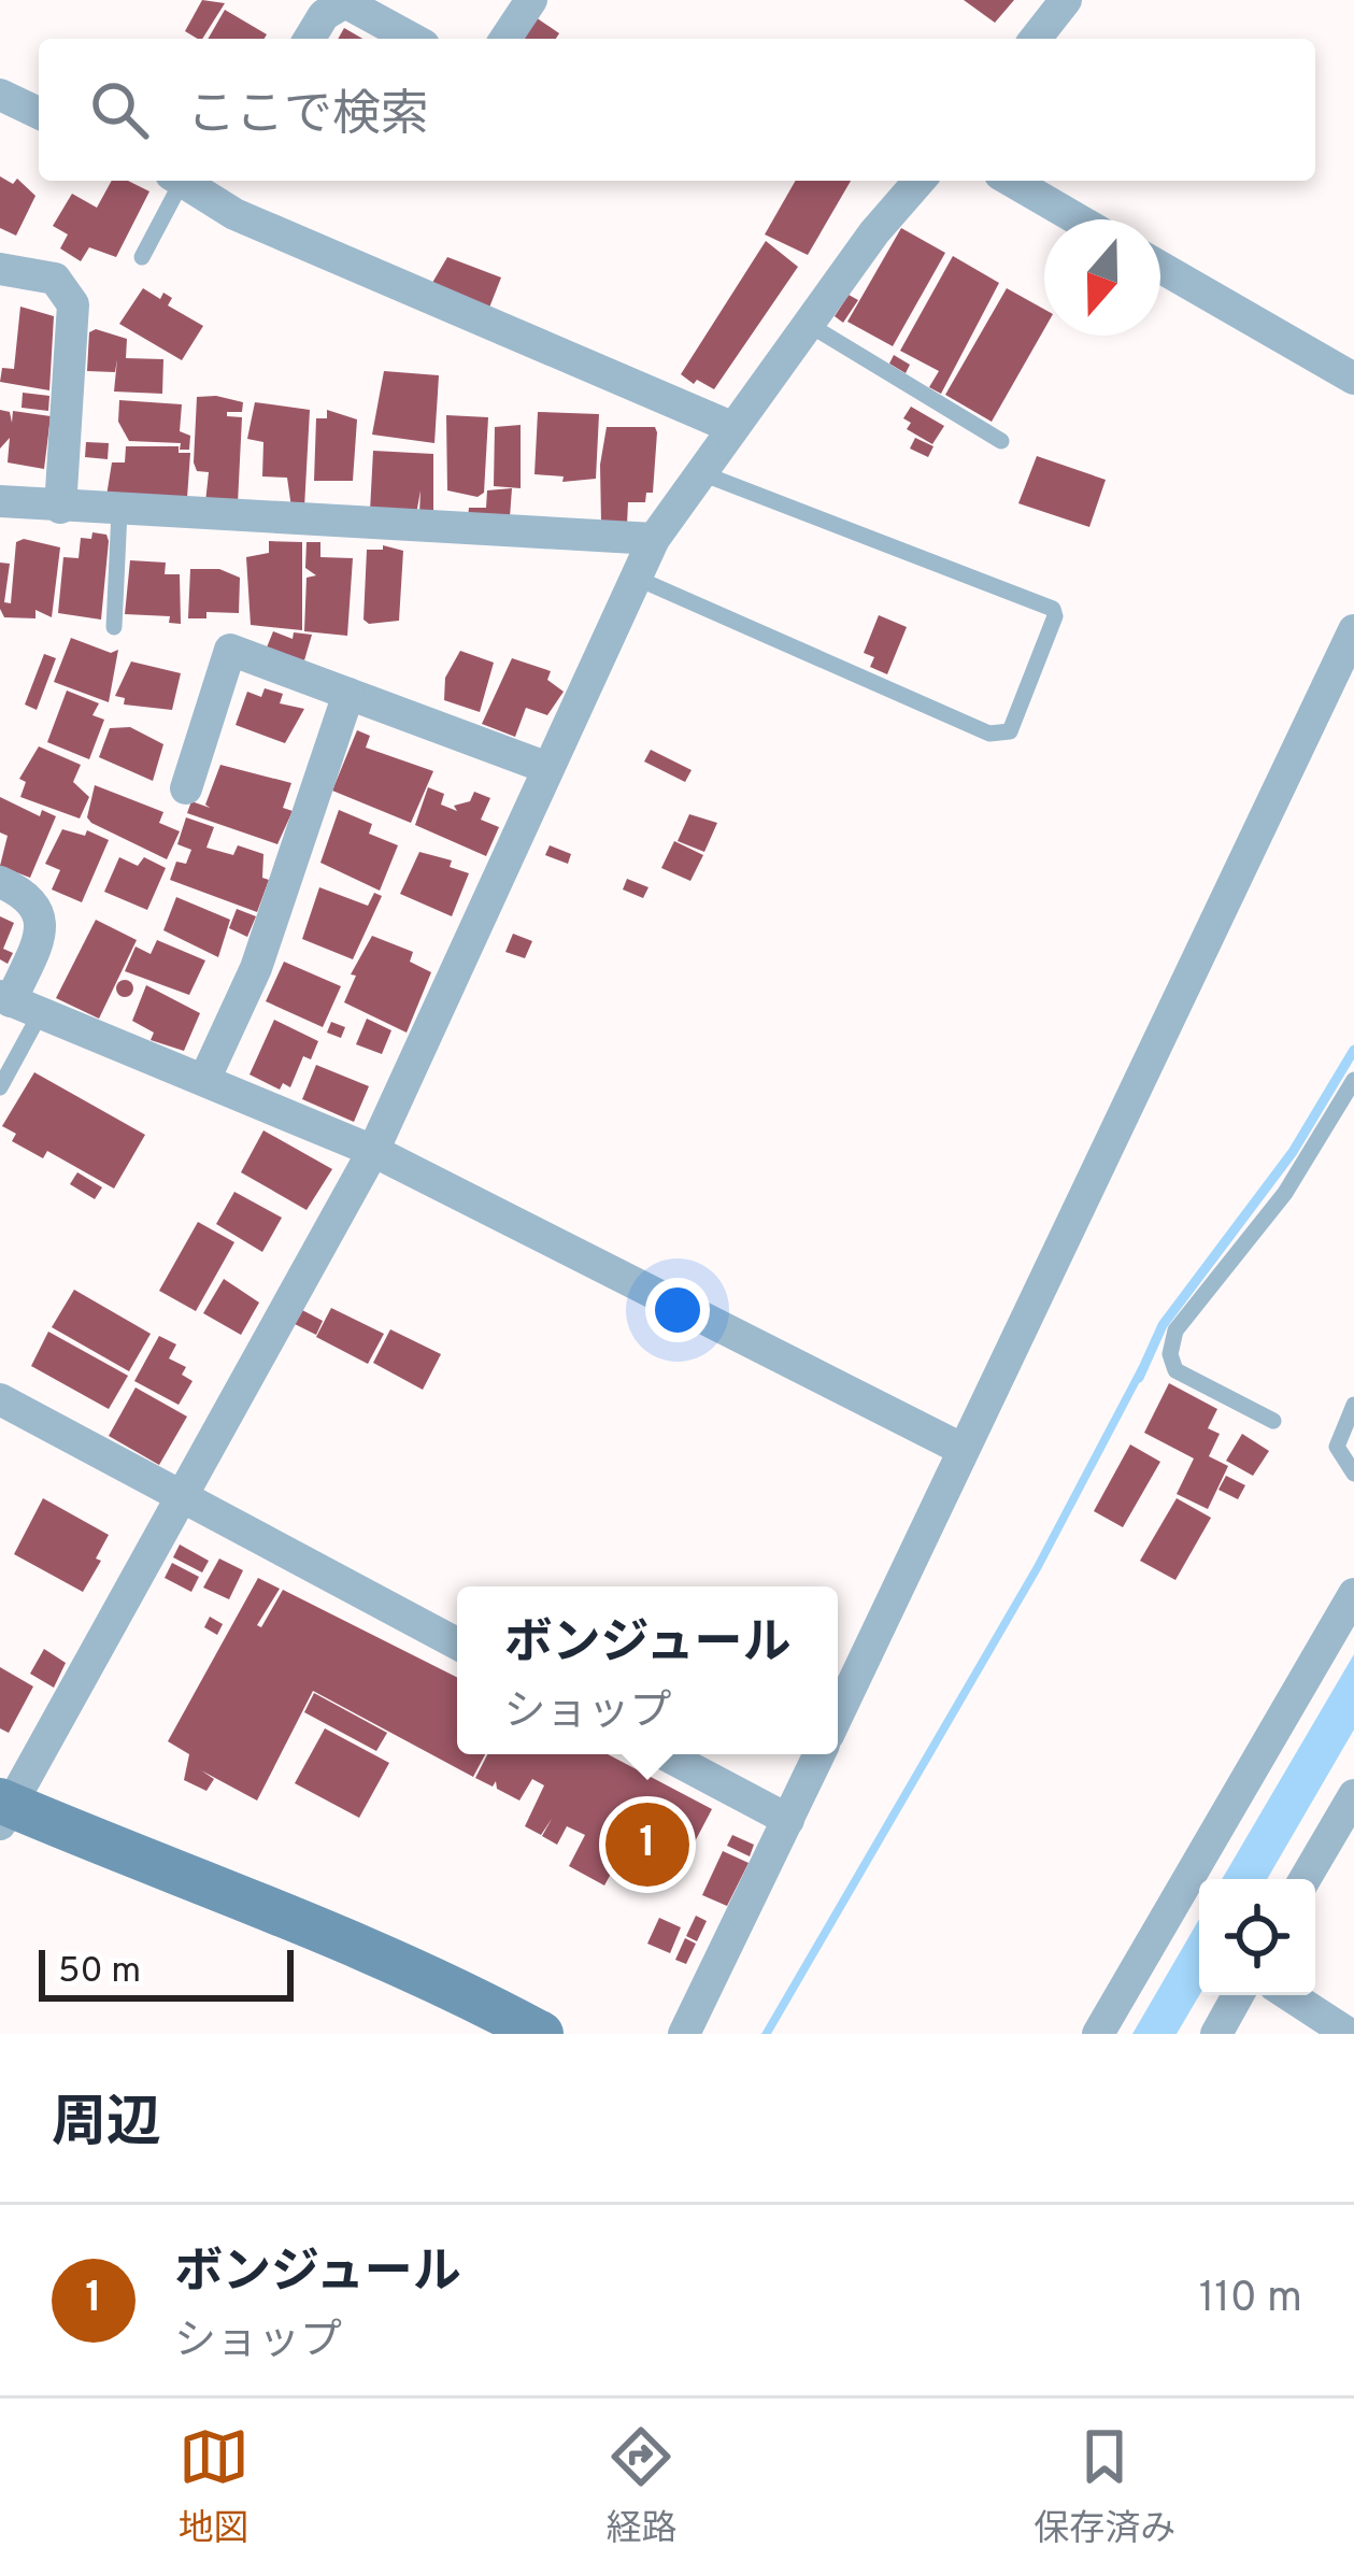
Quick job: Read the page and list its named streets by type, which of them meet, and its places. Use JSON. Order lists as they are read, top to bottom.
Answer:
{
  "scale_bar": "50 m",
  "north": "bottom",
  "page": {
    "search": "ここで検索",
    "popup": ["ボンジュール", "ショップ"],
    "pins": "1",
    "scale": "50 m",
    "heading": "周辺",
    "list": [
      {
        "mark": "1",
        "name": "ボンジュール",
        "note": "ショップ",
        "value": "110 m"
      }
    ],
    "nav": ["地図", "経路", "保存済み"]
  }
}
